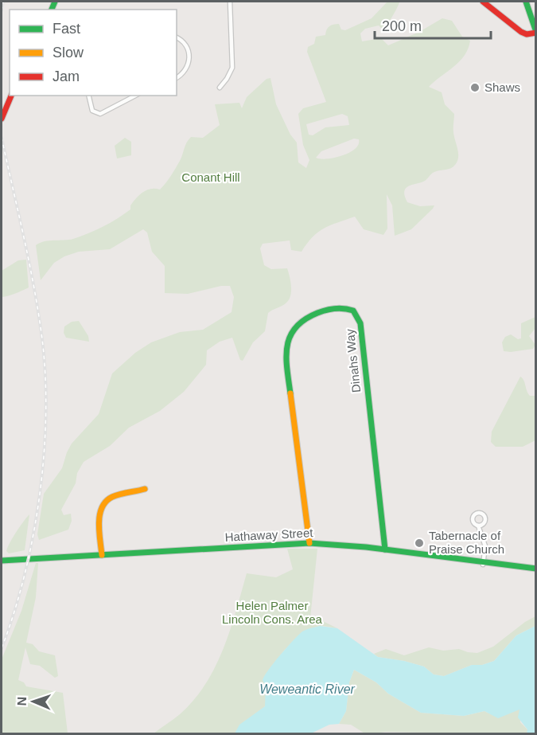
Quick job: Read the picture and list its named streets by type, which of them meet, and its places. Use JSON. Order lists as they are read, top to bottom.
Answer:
{
  "streets": {
    "street": ["Dinahs Way", "Hathaway Street"]
  },
  "crossings": [
    ["Dinahs Way", "Hathaway Street"]
  ],
  "water": ["Weweantic River"],
  "parks": ["Conant Hill", "Helen Palmer Lincoln Cons. Area"],
  "places": ["Shaws", "Tabernacle of Praise Church"],
  "legend": ["Fast", "Slow", "Jam"],
  "scale_bar": "200 m",
  "north": "left"
}
